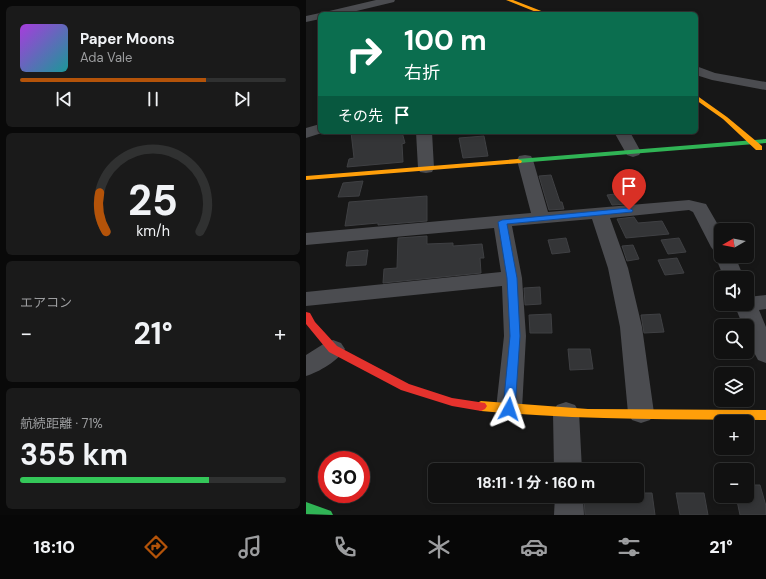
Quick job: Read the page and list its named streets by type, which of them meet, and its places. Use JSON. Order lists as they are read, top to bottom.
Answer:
{
  "north": "left",
  "page": {
    "turn": ["100 m", "右折"],
    "song": ["Paper Moons", "Ada Vale"],
    "then": "その先",
    "map_buttons": ["+", "−"],
    "tile": [
      "エアコン",
      ["航続距離 · 71%", "355 km"]
    ],
    "heat": ["−", "21°", "+"],
    "limit": "30",
    "trip": "18:11 · 1 分 · 160 m",
    "tabs": ["18:10", "21°"],
    "gauge": ["25", "km/h"]
  }
}
